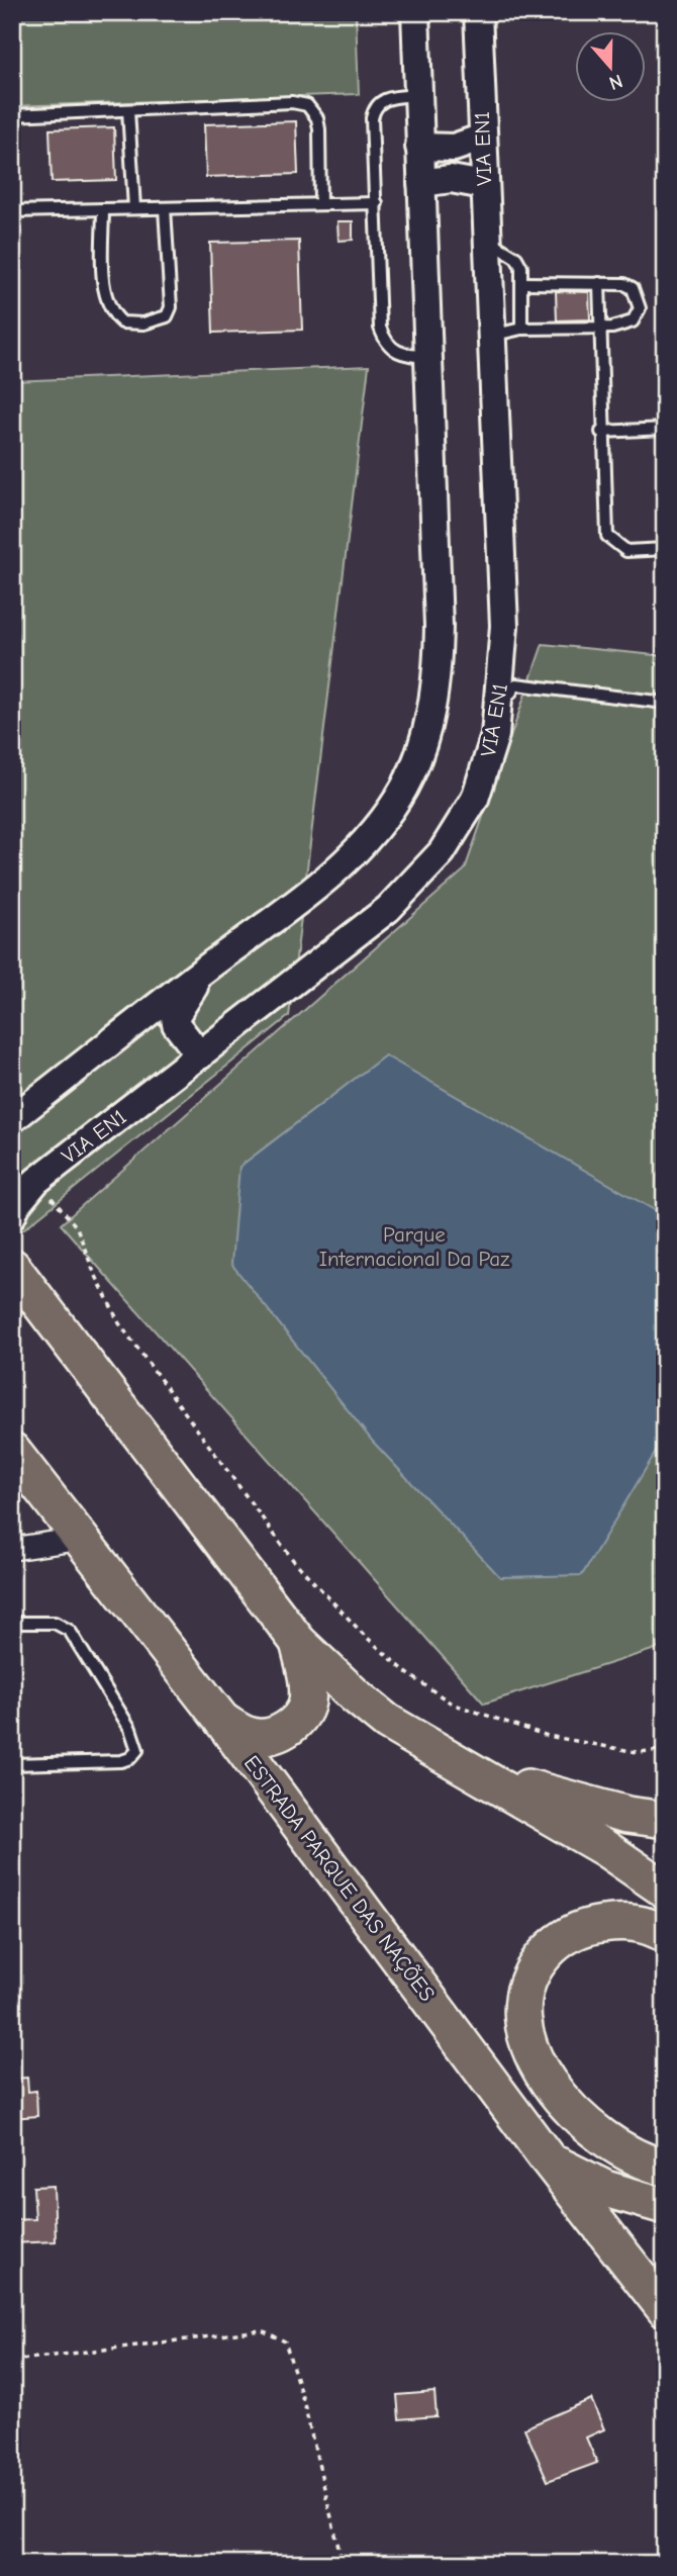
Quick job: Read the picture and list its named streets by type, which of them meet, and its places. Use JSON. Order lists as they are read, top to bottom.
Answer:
{
  "streets": {
    "highway": ["ESTRADA PARQUE DAS NAÇÕES"],
    "street": ["VIA EN1"]
  },
  "parks": ["Parque Internacional Da Paz"],
  "north": "bottom"
}
